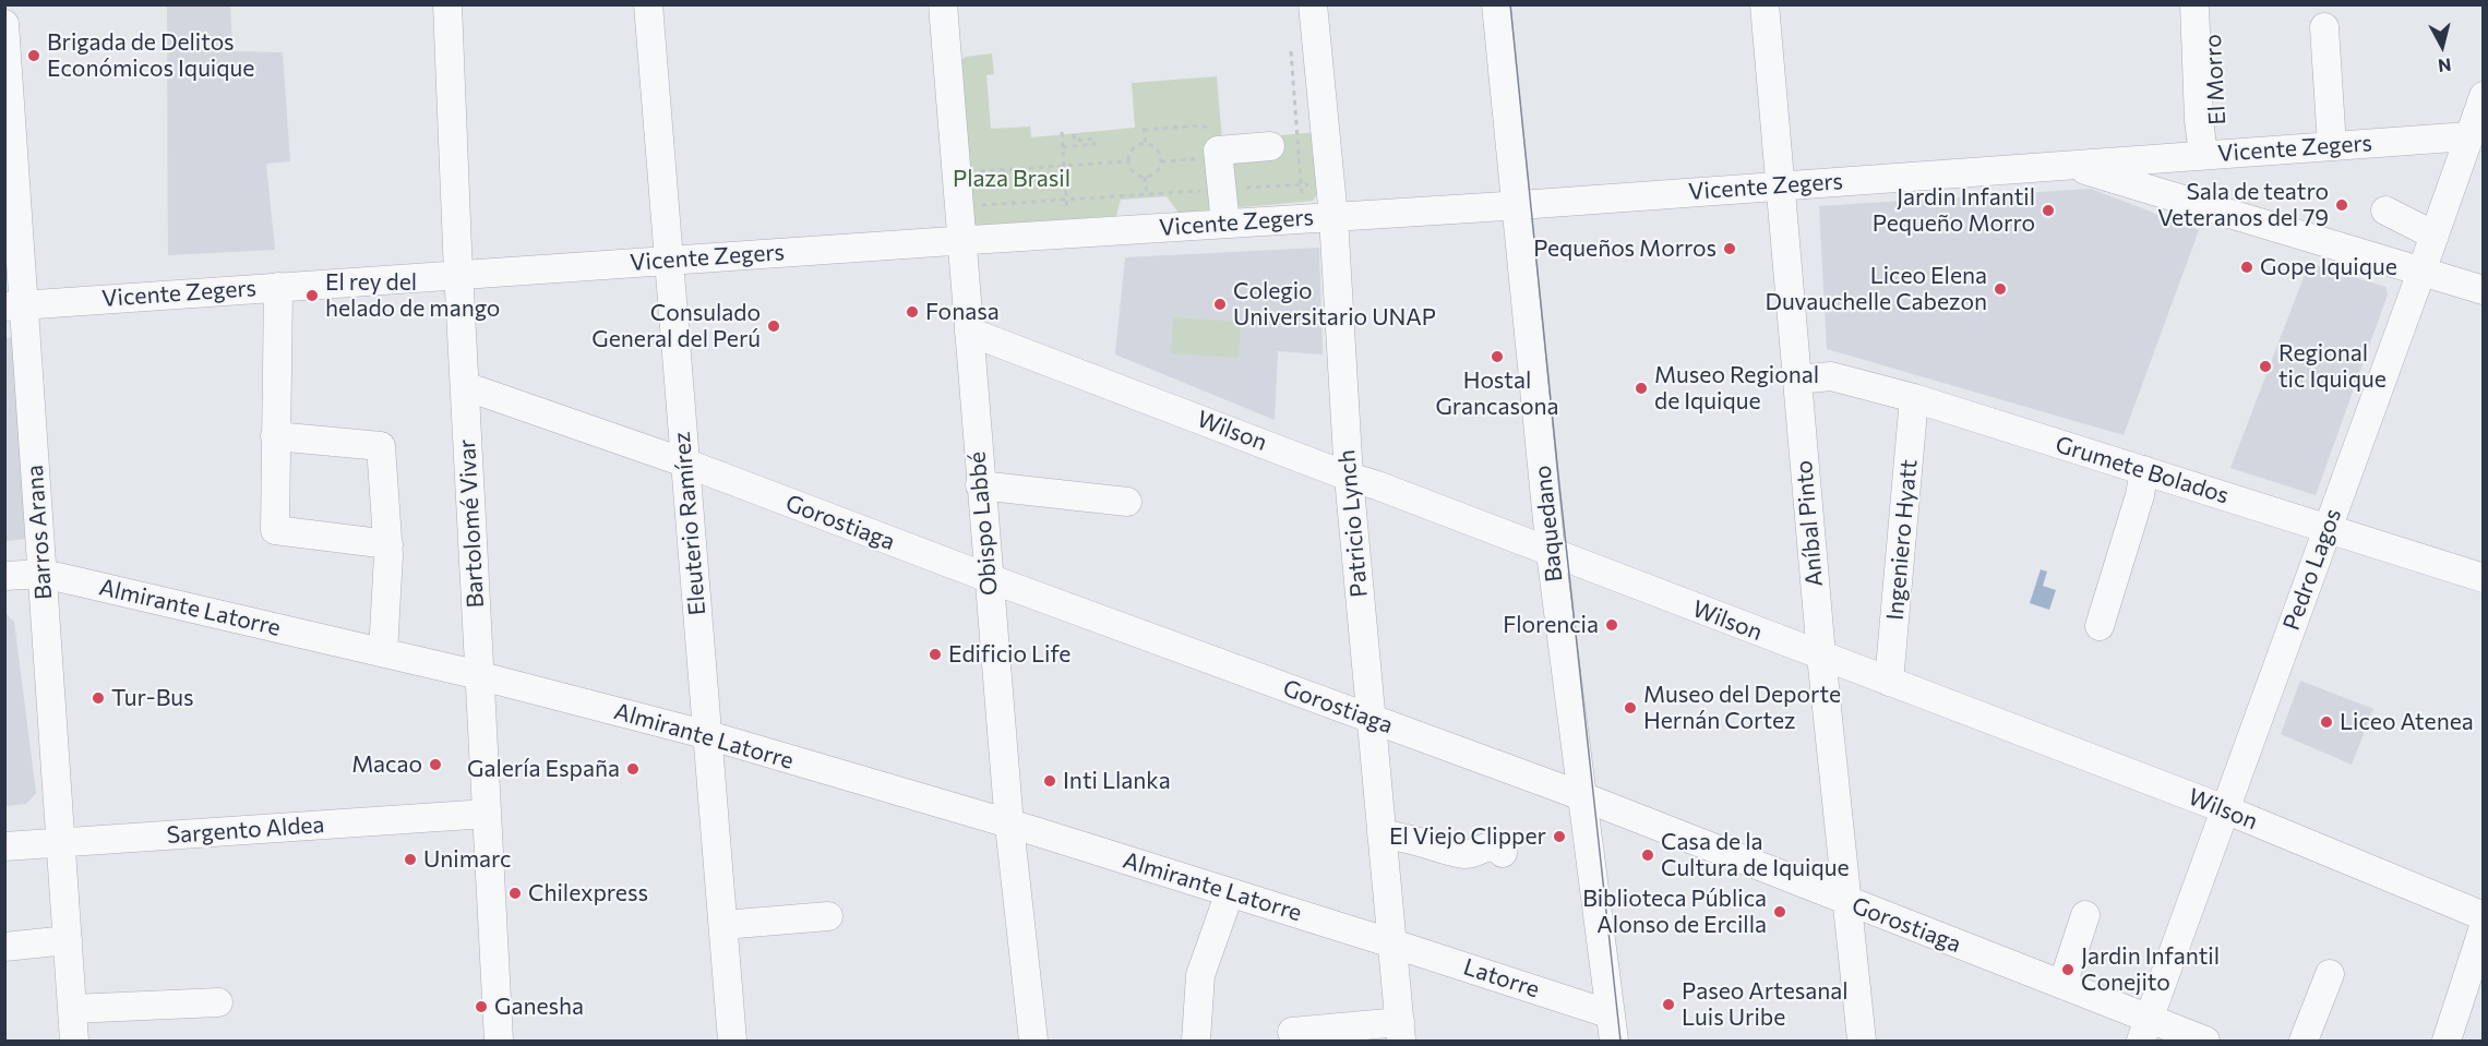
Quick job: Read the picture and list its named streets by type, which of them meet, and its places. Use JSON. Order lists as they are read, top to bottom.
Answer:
{
  "streets": {
    "street": [
      "El Morro",
      "Vicente Zegers",
      "Wilson",
      "Grumete Bolados",
      "Gorostiaga",
      "Bartolomé Vivar",
      "Eleuterio Ramírez",
      "Obispo Labbé",
      "Patricio Lynch",
      "Baquedano",
      "Aníbal Pinto",
      "Barros Arana",
      "Ingeniero Hyatt",
      "Pedro Lagos",
      "Almirante Latorre",
      "Sargento Aldea",
      "Latorre"
    ]
  },
  "crossings": [
    ["El Morro", "Vicente Zegers"],
    ["Vicente Zegers", "Bartolomé Vivar"],
    ["Vicente Zegers", "Eleuterio Ramírez"],
    ["Vicente Zegers", "Obispo Labbé"],
    ["Vicente Zegers", "Patricio Lynch"],
    ["Vicente Zegers", "Baquedano"],
    ["Vicente Zegers", "Aníbal Pinto"],
    ["Vicente Zegers", "Barros Arana"],
    ["Vicente Zegers", "Pedro Lagos"],
    ["Wilson", "Obispo Labbé"],
    ["Wilson", "Patricio Lynch"],
    ["Wilson", "Baquedano"],
    ["Wilson", "Aníbal Pinto"],
    ["Wilson", "Ingeniero Hyatt"],
    ["Wilson", "Pedro Lagos"],
    ["Grumete Bolados", "Aníbal Pinto"],
    ["Grumete Bolados", "Ingeniero Hyatt"],
    ["Grumete Bolados", "Pedro Lagos"],
    ["Gorostiaga", "Bartolomé Vivar"],
    ["Gorostiaga", "Eleuterio Ramírez"],
    ["Gorostiaga", "Obispo Labbé"],
    ["Gorostiaga", "Patricio Lynch"],
    ["Gorostiaga", "Baquedano"],
    ["Gorostiaga", "Aníbal Pinto"],
    ["Gorostiaga", "Pedro Lagos"],
    ["Bartolomé Vivar", "Almirante Latorre"],
    ["Bartolomé Vivar", "Sargento Aldea"],
    ["Eleuterio Ramírez", "Almirante Latorre"],
    ["Obispo Labbé", "Almirante Latorre"],
    ["Patricio Lynch", "Almirante Latorre"],
    ["Patricio Lynch", "Latorre"],
    ["Baquedano", "Latorre"],
    ["Barros Arana", "Almirante Latorre"],
    ["Barros Arana", "Sargento Aldea"],
    ["Almirante Latorre", "Latorre"]
  ],
  "parks": ["Plaza Brasil"],
  "places": [
    "Brigada de Delitos Económicos Iquique",
    "Sala de teatro Veteranos del 79",
    "Jardin Infantil Pequeño Morro",
    "Pequeños Morros",
    "Gope Iquique",
    "Liceo Elena Duvauchelle Cabezon",
    "El rey del helado de mango",
    "Colegio Universitario UNAP",
    "Fonasa",
    "Consulado General del Perú",
    "Hostal Grancasona",
    "Regional tic Iquique",
    "Museo Regional de Iquique",
    "Florencia",
    "Edificio Life",
    "Tur-Bus",
    "Museo del Deporte Hernán Cortez",
    "Liceo Atenea",
    "Macao",
    "Galería España",
    "Inti Llanka",
    "El Viejo Clipper",
    "Casa de la Cultura de Iquique",
    "Unimarc",
    "Chilexpress",
    "Biblioteca Pública Alonso de Ercilla",
    "Jardin Infantil Conejito",
    "Paseo Artesanal Luis Uribe",
    "Ganesha"
  ],
  "north": "bottom"
}
